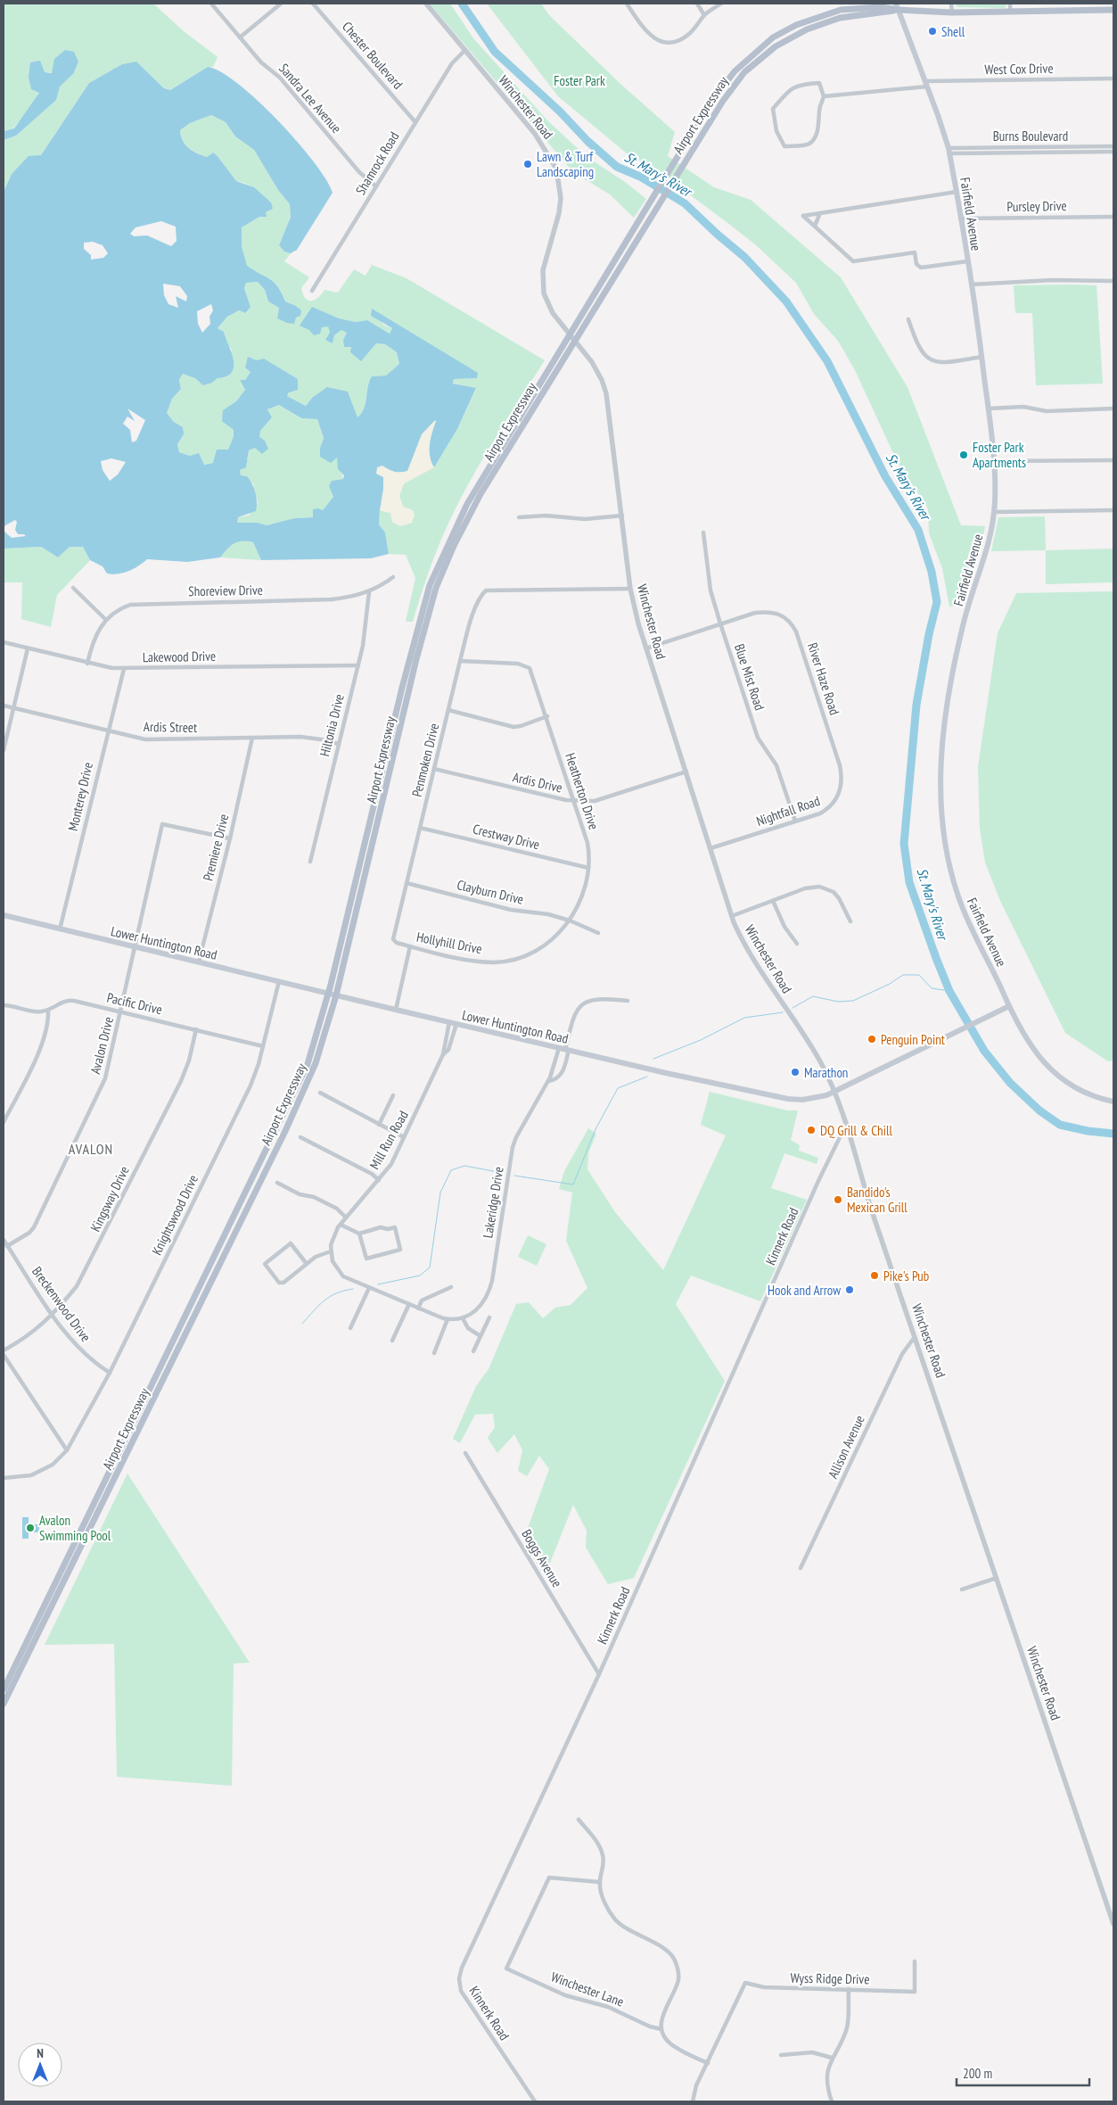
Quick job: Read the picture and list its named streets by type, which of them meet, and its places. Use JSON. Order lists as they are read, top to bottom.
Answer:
{
  "streets": {
    "main road": ["Airport Expressway", "Fairfield Avenue", "Lower Huntington Road"],
    "street": [
      "Chester Boulevard",
      "West Cox Drive",
      "Sandra Lee Avenue",
      "Winchester Road",
      "Burns Boulevard",
      "Shamrock Road",
      "Pursley Drive",
      "Shoreview Drive",
      "Lakewood Drive",
      "Blue Mist Road",
      "River Haze Road",
      "Hiltonia Drive",
      "Ardis Street",
      "Penmoken Drive",
      "Ardis Drive",
      "Heatherton Drive",
      "Monterey Drive",
      "Nightfall Road",
      "Crestway Drive",
      "Premiere Drive",
      "Clayburn Drive",
      "Hollyhill Drive",
      "Pacific Drive",
      "Avalon Drive",
      "Mill Run Road",
      "Kingsway Drive",
      "Lakeridge Drive",
      "Knightswood Drive",
      "Kinnerk Road",
      "Breckenwood Drive",
      "Allison Avenue",
      "Boggs Avenue",
      "Wyss Ridge Drive",
      "Winchester Lane"
    ]
  },
  "crossings": [
    ["Chester Boulevard", "Shamrock Road"],
    ["West Cox Drive", "Fairfield Avenue"],
    ["Sandra Lee Avenue", "Shamrock Road"],
    ["Winchester Road", "Airport Expressway"],
    ["Winchester Road", "Shamrock Road"],
    ["Winchester Road", "Penmoken Drive"],
    ["Winchester Road", "Ardis Drive"],
    ["Winchester Road", "Nightfall Road"],
    ["Winchester Road", "Lower Huntington Road"],
    ["Winchester Road", "Kinnerk Road"],
    ["Winchester Road", "Allison Avenue"],
    ["Airport Expressway", "Fairfield Avenue"],
    ["Airport Expressway", "Lower Huntington Road"],
    ["Burns Boulevard", "Fairfield Avenue"],
    ["Pursley Drive", "Fairfield Avenue"],
    ["Fairfield Avenue", "Lower Huntington Road"],
    ["Shoreview Drive", "Lakewood Drive"],
    ["Shoreview Drive", "Hiltonia Drive"],
    ["Lakewood Drive", "Hiltonia Drive"],
    ["Lakewood Drive", "Monterey Drive"],
    ["Blue Mist Road", "River Haze Road"],
    ["Blue Mist Road", "Nightfall Road"],
    ["River Haze Road", "Nightfall Road"],
    ["Hiltonia Drive", "Ardis Street"],
    ["Ardis Street", "Monterey Drive"],
    ["Ardis Street", "Premiere Drive"],
    ["Penmoken Drive", "Ardis Drive"],
    ["Penmoken Drive", "Heatherton Drive"],
    ["Penmoken Drive", "Crestway Drive"],
    ["Penmoken Drive", "Clayburn Drive"],
    ["Penmoken Drive", "Hollyhill Drive"],
    ["Ardis Drive", "Heatherton Drive"],
    ["Heatherton Drive", "Crestway Drive"],
    ["Heatherton Drive", "Clayburn Drive"],
    ["Heatherton Drive", "Hollyhill Drive"],
    ["Monterey Drive", "Lower Huntington Road"],
    ["Premiere Drive", "Lower Huntington Road"],
    ["Premiere Drive", "Avalon Drive"],
    ["Clayburn Drive", "Hollyhill Drive"],
    ["Lower Huntington Road", "Avalon Drive"],
    ["Lower Huntington Road", "Mill Run Road"],
    ["Lower Huntington Road", "Lakeridge Drive"],
    ["Lower Huntington Road", "Knightswood Drive"],
    ["Pacific Drive", "Avalon Drive"],
    ["Pacific Drive", "Kingsway Drive"],
    ["Pacific Drive", "Knightswood Drive"],
    ["Avalon Drive", "Breckenwood Drive"],
    ["Kingsway Drive", "Breckenwood Drive"],
    ["Knightswood Drive", "Breckenwood Drive"],
    ["Kinnerk Road", "Boggs Avenue"]
  ],
  "districts": ["AVALON"],
  "water": ["St. Mary's River"],
  "parks": ["Foster Park"],
  "places": [
    "Shell",
    "Lawn & Turf Landscaping",
    "Foster Park Apartments",
    "Penguin Point",
    "Marathon",
    "DQ Grill & Chill",
    "Bandido's Mexican Grill",
    "Pike's Pub",
    "Hook and Arrow",
    "Avalon Swimming Pool"
  ],
  "scale_bar": "200 m",
  "north": "top"
}
